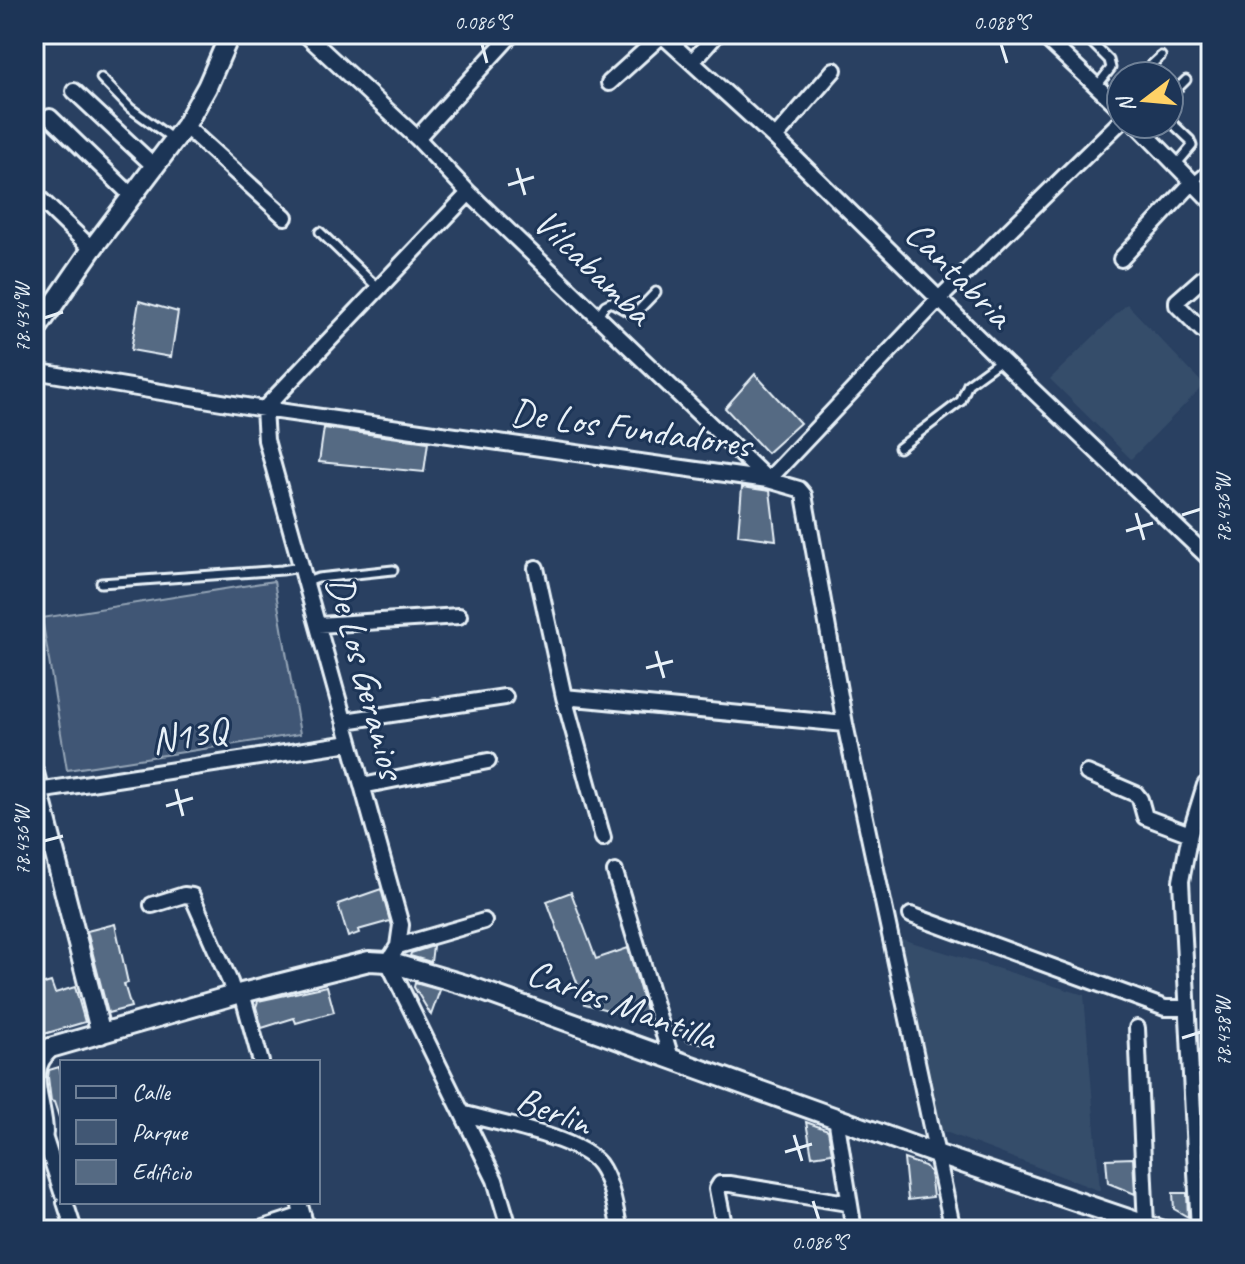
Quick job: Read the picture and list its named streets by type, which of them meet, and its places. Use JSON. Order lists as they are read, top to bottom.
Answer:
{
  "streets": {
    "street": [
      "Vilcabamba",
      "Cantabria",
      "De Los Fundadores",
      "De Los Geranios",
      "N13Q",
      "Carlos Mantilla",
      "Berlin"
    ]
  },
  "crossings": [
    ["Vilcabamba", "De Los Fundadores"],
    ["Cantabria", "De Los Fundadores"],
    ["De Los Fundadores", "De Los Geranios"],
    ["De Los Geranios", "N13Q"],
    ["De Los Geranios", "Carlos Mantilla"],
    ["De Los Geranios", "Berlin"]
  ],
  "legend": ["Calle", "Parque", "Edificio"],
  "north": "left",
  "coordinates": [
    "0.086°S",
    "0.088°S",
    "78.434°W",
    "78.436°W",
    "78.438°W"
  ]
}
